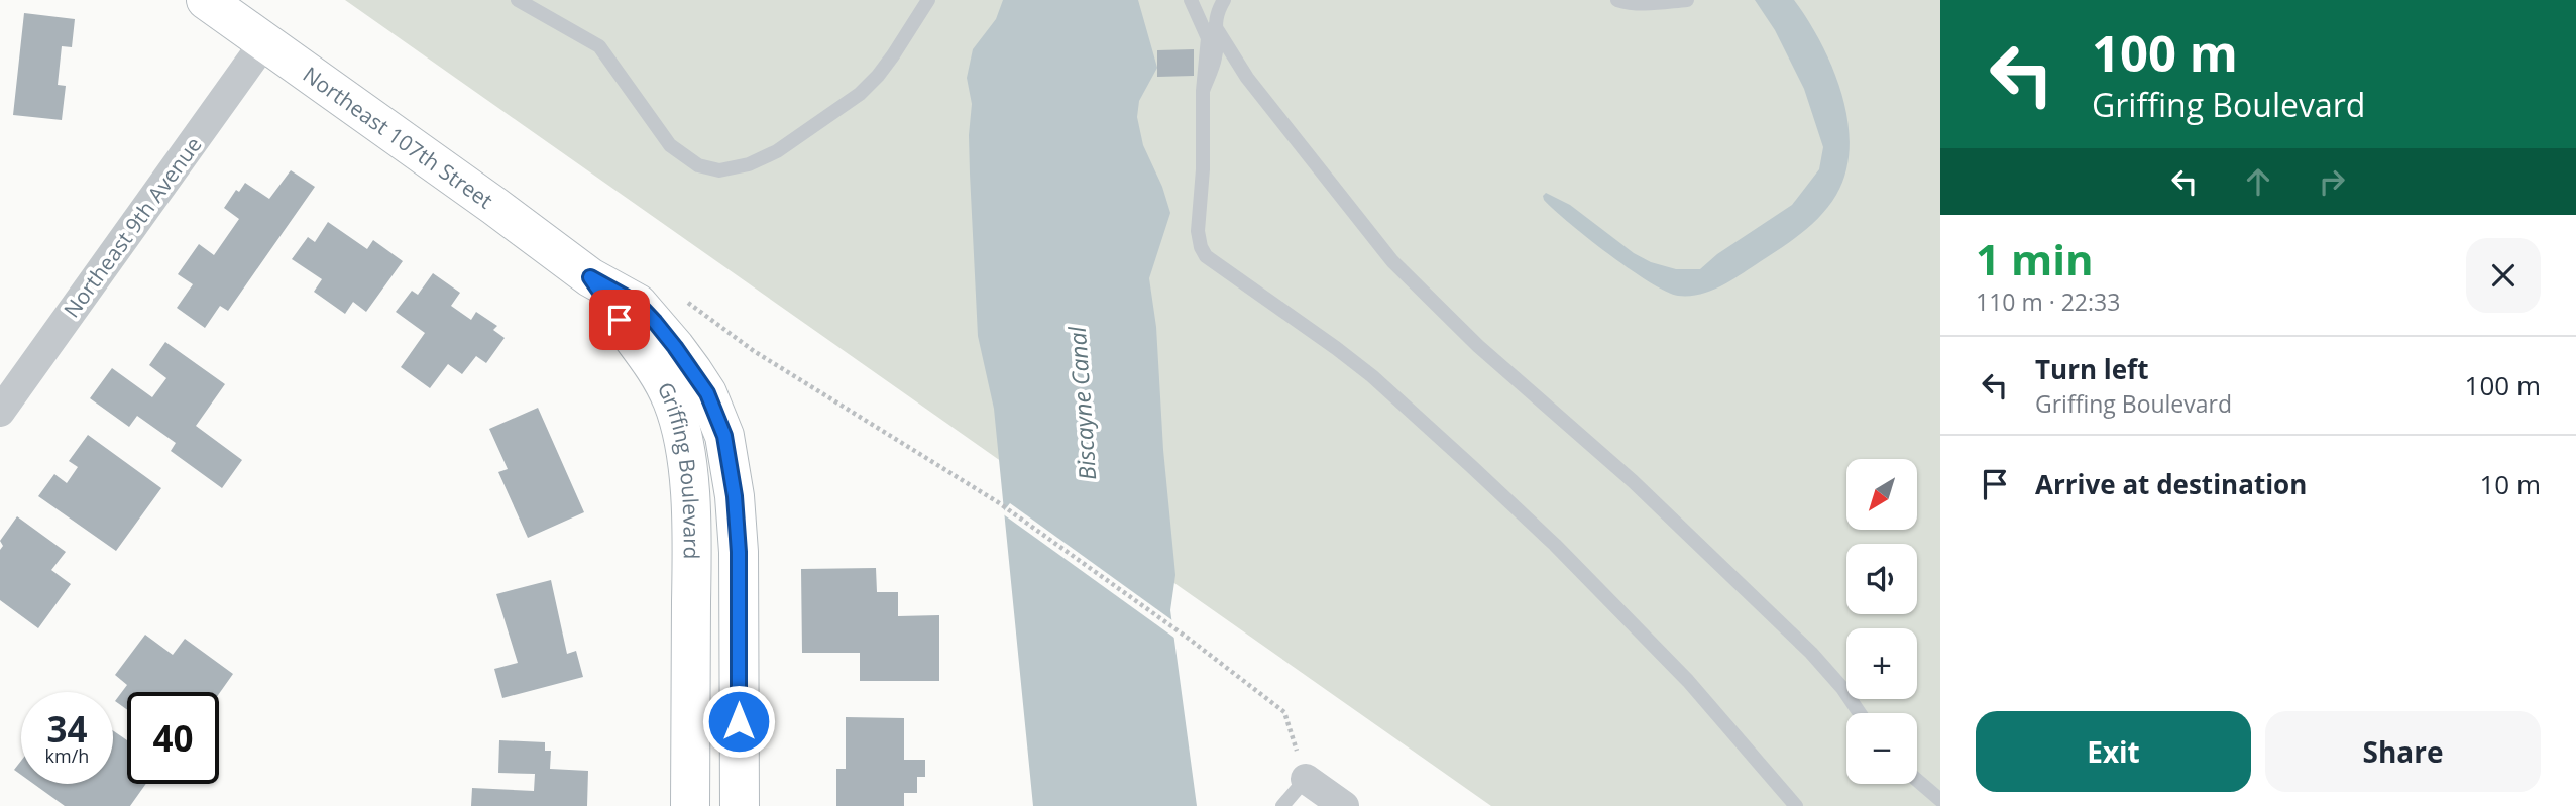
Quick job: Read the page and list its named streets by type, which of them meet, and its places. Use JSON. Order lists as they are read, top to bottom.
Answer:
{
  "streets": {
    "street": ["Northeast 107th Street", "Northeast 9th Avenue", "Griffing Boulevard"]
  },
  "crossings": [
    ["Northeast 107th Street", "Northeast 9th Avenue"],
    ["Northeast 107th Street", "Griffing Boulevard"]
  ],
  "water": ["Biscayne Canal"],
  "north": "bottom left",
  "page": {
    "turn": ["100 m", "Griffing Boulevard"],
    "heading": ["1 min", "110 m · 22:33"],
    "list": [
      {
        "name": "Turn left",
        "note": "Griffing Boulevard",
        "value": "100 m"
      },
      {
        "name": "Arrive at destination",
        "value": "10 m"
      }
    ],
    "map_buttons": ["+", "−"],
    "speed": "34 km/h",
    "limit": "40",
    "buttons": ["Exit", "Share"]
  }
}
